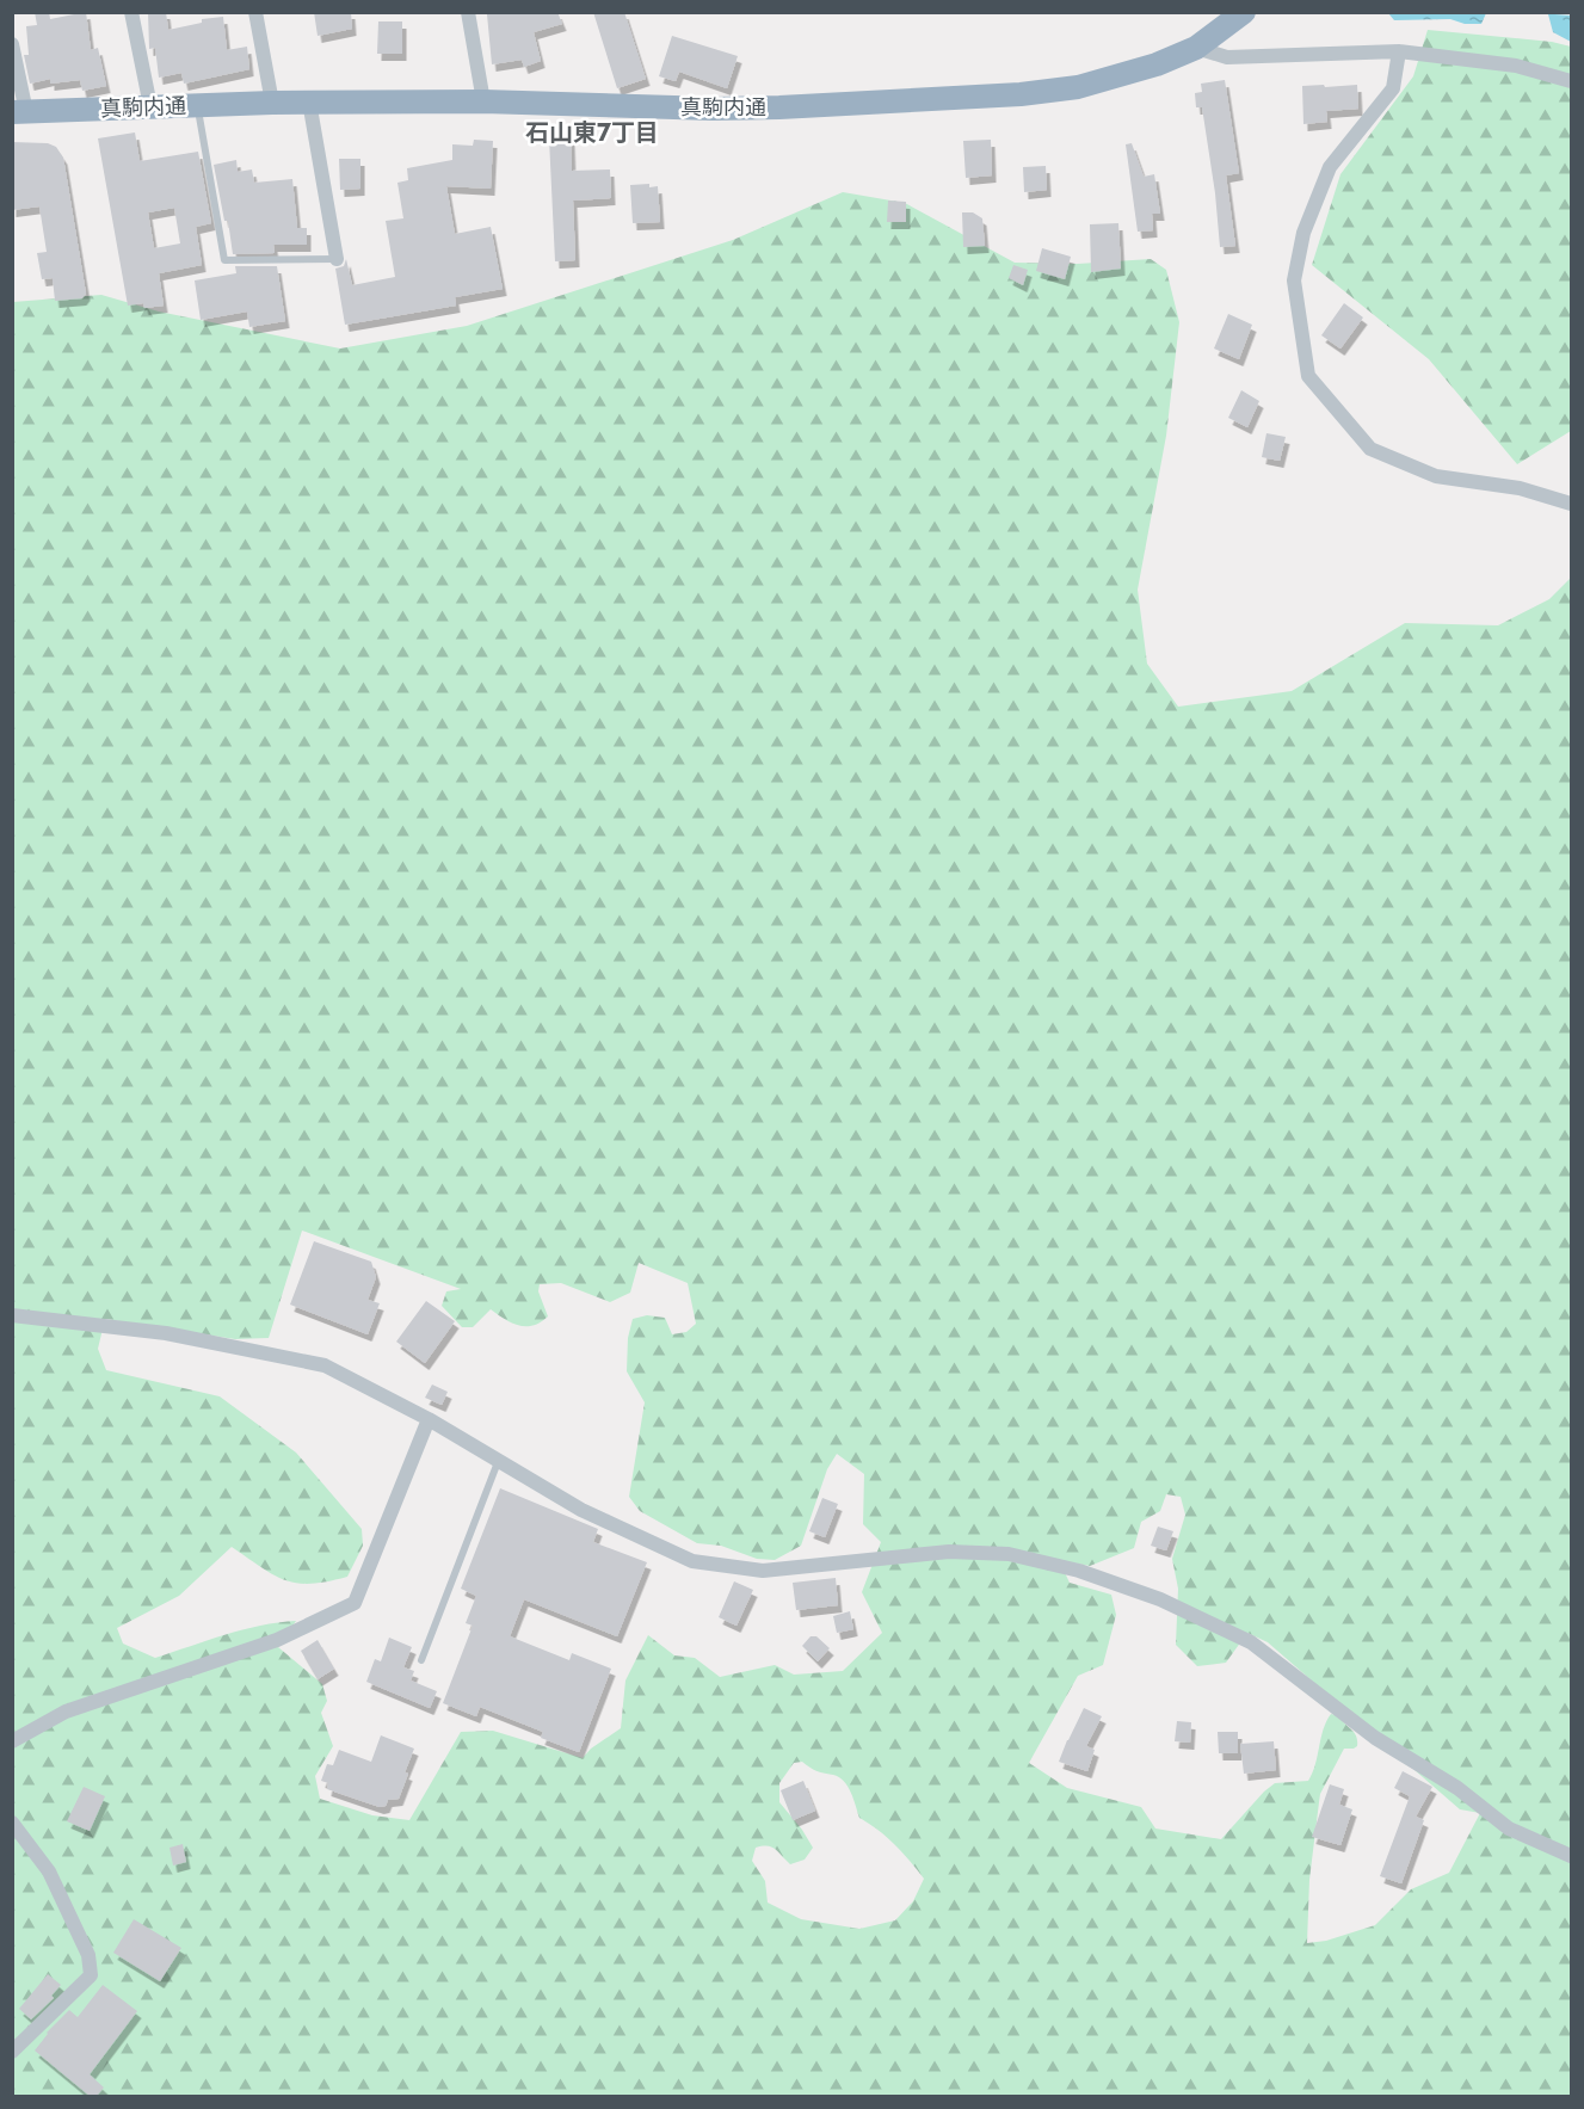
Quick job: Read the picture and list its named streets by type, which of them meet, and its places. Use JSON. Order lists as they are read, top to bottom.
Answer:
{
  "streets": {
    "highway": ["真駒内通"]
  },
  "districts": ["石山東7丁目"]
}
